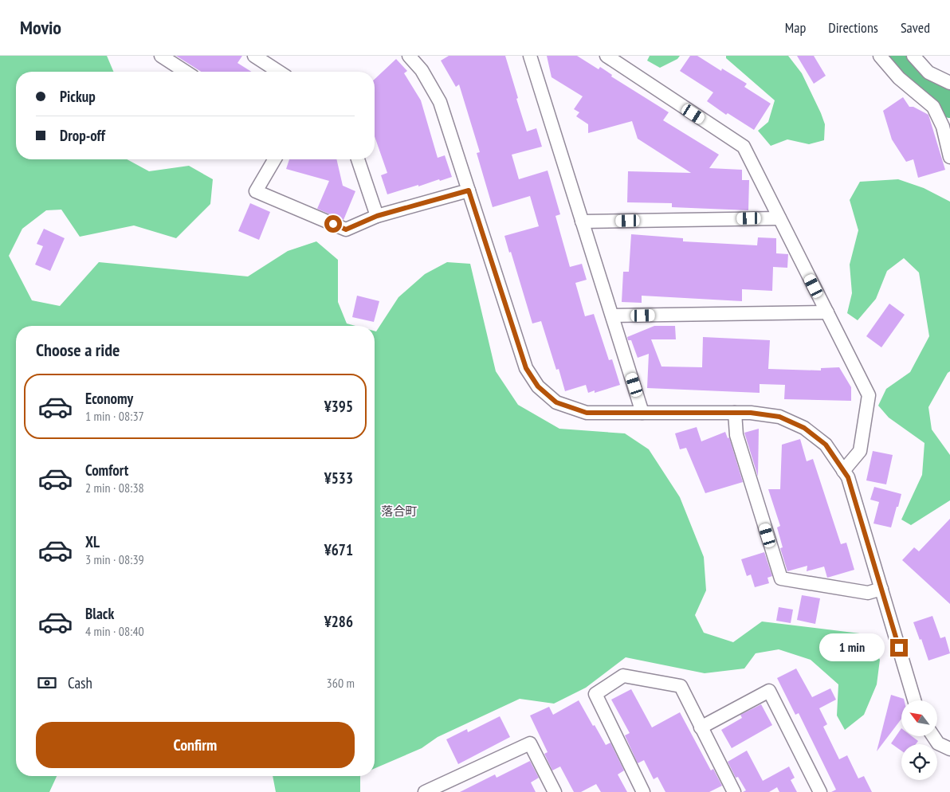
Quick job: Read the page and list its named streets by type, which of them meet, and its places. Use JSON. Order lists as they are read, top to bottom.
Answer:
{
  "districts": ["落合町"],
  "north": "top left",
  "page": {
    "header": "Movio",
    "nav": ["Map", "Directions", "Saved"],
    "banner": ["Pickup", "Drop-off"],
    "heading": "Choose a ride",
    "list": [
      {
        "name": "Economy",
        "note": "1 min · 08:37",
        "value": "¥395"
      },
      {
        "name": "Comfort",
        "note": "2 min · 08:38",
        "value": "¥533"
      },
      {
        "name": "XL",
        "note": "3 min · 08:39",
        "value": "¥671"
      },
      {
        "name": "Black",
        "note": "4 min · 08:40",
        "value": "¥286"
      }
    ],
    "bubble": "1 min",
    "pay": ["Cash", "360 m"],
    "buttons": "Confirm"
  }
}
